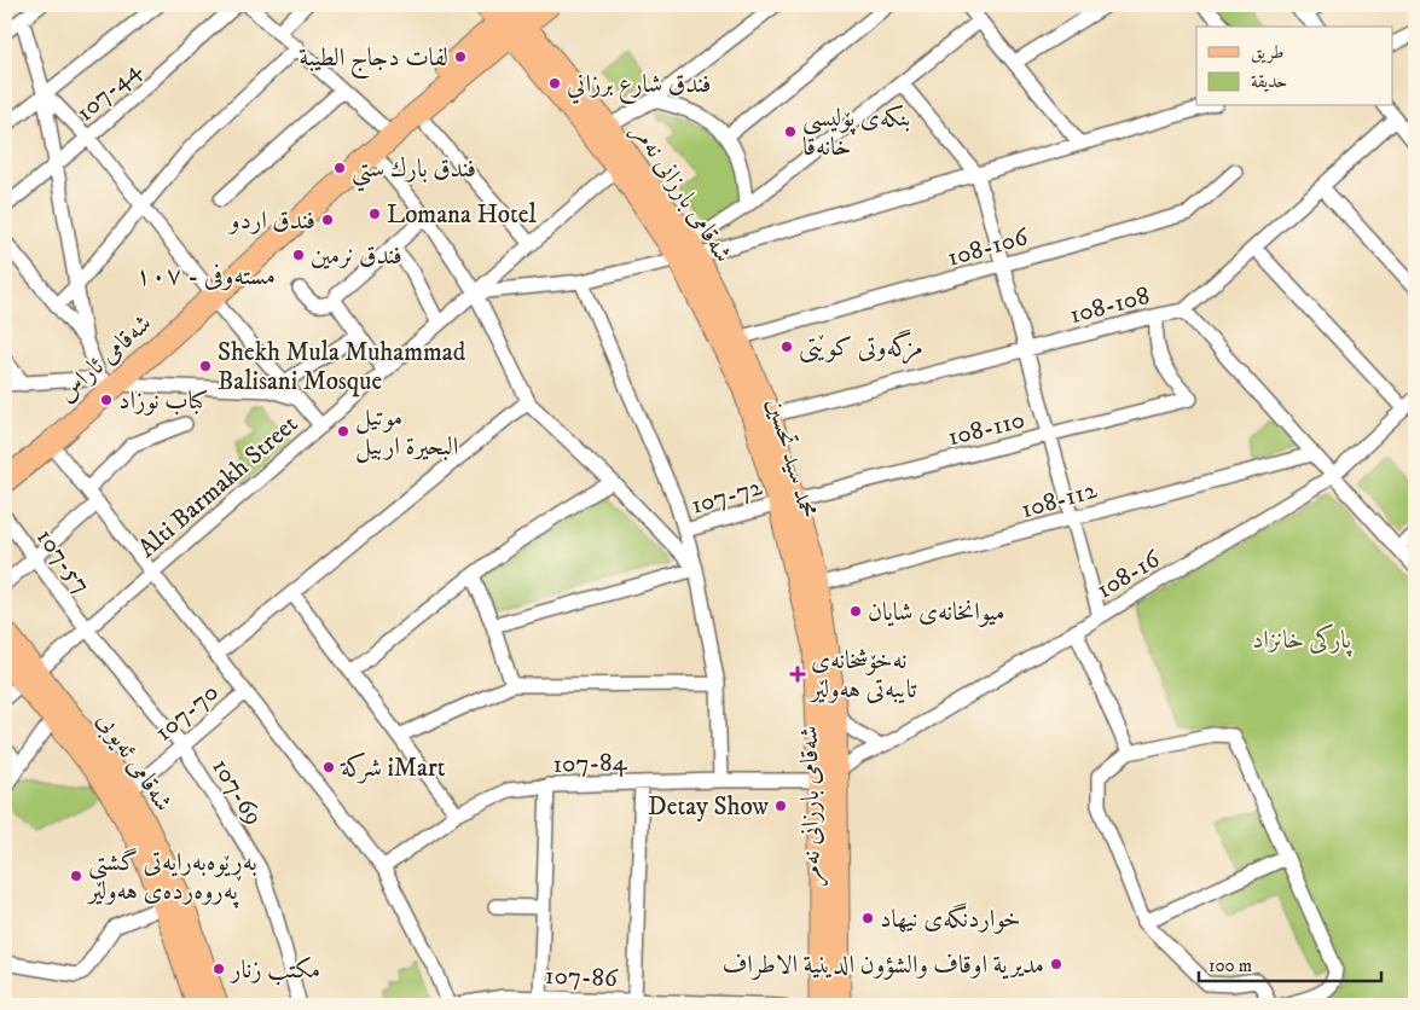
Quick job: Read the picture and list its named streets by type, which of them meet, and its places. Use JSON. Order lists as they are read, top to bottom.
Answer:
{
  "streets": {
    "main road": [
      "شەقامی بارزانی نەمر",
      "شەقامی ئاراس",
      "محمد سید تحسین",
      "شەقامی ئەیوبی"
    ],
    "street": [
      "107-44",
      "108-106",
      "108-108",
      "108-110",
      "Alti Barmakh Street",
      "107-72",
      "108-112",
      "107-57",
      "108-16",
      "107-70",
      "107-84",
      "107-69",
      "107-86"
    ]
  },
  "crossings": [
    ["شەقامی بارزانی نەمر", "108-106"],
    ["شەقامی بارزانی نەمر", "108-108"],
    ["شەقامی بارزانی نەمر", "شەقامی ئاراس"],
    ["شەقامی بارزانی نەمر", "108-110"],
    ["شەقامی بارزانی نەمر", "محمد سید تحسین"],
    ["شەقامی بارزانی نەمر", "107-72"],
    ["شەقامی بارزانی نەمر", "108-112"],
    ["شەقامی بارزانی نەمر", "108-16"],
    ["شەقامی بارزانی نەمر", "107-84"],
    ["108-108", "108-110"],
    ["شەقامی ئاراس", "محمد سید تحسین"],
    ["108-110", "محمد سید تحسین"],
    ["108-110", "107-72"],
    ["محمد سید تحسین", "Alti Barmakh Street"],
    ["محمد سید تحسین", "107-72"],
    ["محمد سید تحسین", "108-16"],
    ["محمد سید تحسین", "107-84"],
    ["Alti Barmakh Street", "107-57"],
    ["Alti Barmakh Street", "شەقامی ئەیوبی"],
    ["Alti Barmakh Street", "107-69"],
    ["107-57", "107-69"],
    ["108-16", "107-84"],
    ["107-70", "شەقامی ئەیوبی"],
    ["107-70", "107-69"]
  ],
  "districts": ["مستەوفی - ١٠٧"],
  "parks": ["پارکی خانزاد"],
  "places": {
    "other": [
      "لفات دجاج الطيبة",
      "فندق شارع برزاني",
      "بنکەی پۆلیسی خانەقا",
      "فندق بارك ستي",
      "Lomana Hotel",
      "فندق اردو",
      "فندق نرمين",
      "مزگەوتی کوێتی",
      "Shekh Mula Muhammad Balisani Mosque",
      "كباب نوزاد",
      "موتيل البحيرة اربيل",
      "میوانخانەی شایان",
      "شركة iMart",
      "Detay Show",
      "بەڕێوەبەرایەتی گشتی پەروەردەی هەولێر",
      "خواردنگەی نیھاد",
      "مديرية اوقاف والشؤون الدينية الاطراف",
      "مكتب زنار"
    ],
    "health": ["نەخۆشخانەی تایبەتی هەولێر"]
  },
  "legend": ["طريق", "حديقة"],
  "scale_bar": "100 m"
}
